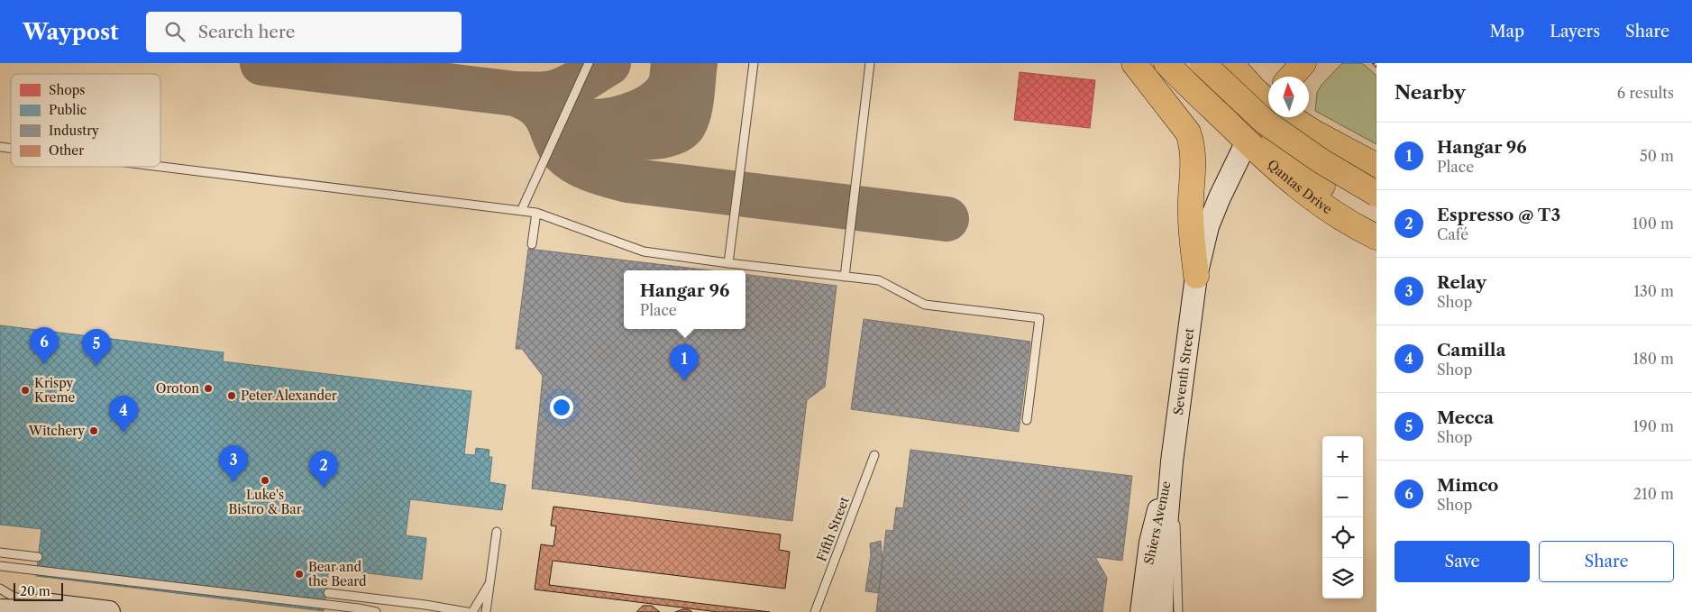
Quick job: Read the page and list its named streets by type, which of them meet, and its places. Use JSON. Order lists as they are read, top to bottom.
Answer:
{
  "streets": {
    "main road": ["Qantas Drive"],
    "street": ["Seventh Street", "Shiers Avenue"],
    "lane": ["Fifth Street"]
  },
  "crossings": [
    ["Qantas Drive", "Seventh Street"],
    ["Seventh Street", "Shiers Avenue"]
  ],
  "places": [
    "Oroton",
    "Krispy Kreme",
    "Peter Alexander",
    "Witchery",
    "Luke's Bistro & Bar",
    "Bear and the Beard"
  ],
  "legend": [
    "Shops",
    "Public",
    "Industry",
    "Other"
  ],
  "scale_bar": "20 m",
  "north": "top",
  "page": {
    "header": "Waypost",
    "search": "Search here",
    "nav": ["Map", "Layers", "Share"],
    "heading": ["Nearby", "6 results"],
    "list": [
      {
        "mark": "1",
        "name": "Hangar 96",
        "note": "Place",
        "value": "50 m"
      },
      {
        "mark": "2",
        "name": "Espresso @ T3",
        "note": "Café",
        "value": "100 m"
      },
      {
        "mark": "3",
        "name": "Relay",
        "note": "Shop",
        "value": "130 m"
      },
      {
        "mark": "4",
        "name": "Camilla",
        "note": "Shop",
        "value": "180 m"
      },
      {
        "mark": "5",
        "name": "Mecca",
        "note": "Shop",
        "value": "190 m"
      },
      {
        "mark": "6",
        "name": "Mimco",
        "note": "Shop",
        "value": "210 m"
      }
    ],
    "popup": ["Hangar 96", "Place"],
    "pins": [
      "6",
      "5",
      "1",
      "4",
      "3",
      "2"
    ],
    "map_buttons": ["+", "−"],
    "buttons": ["Save", "Share"],
    "scale": "20 m"
  }
}
